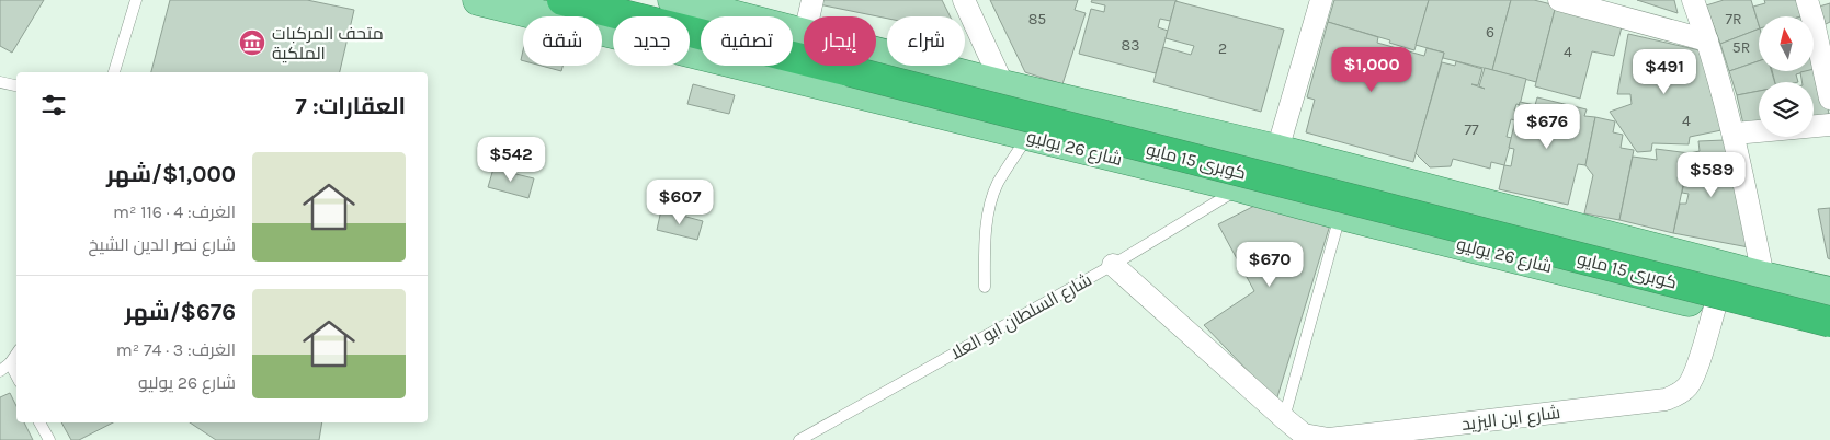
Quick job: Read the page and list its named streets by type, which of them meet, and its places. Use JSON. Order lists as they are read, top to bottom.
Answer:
{
  "streets": {
    "highway": ["كوبرى 15 مايو"],
    "main road": ["شارع 26 يوليو"],
    "street": ["شارع ابن اليزيد"],
    "lane": ["شارع السلطان ابو العلا"]
  },
  "crossings": [
    ["شارع 26 يوليو", "شارع السلطان ابو العلا"],
    ["شارع 26 يوليو", "شارع ابن اليزيد"],
    ["شارع السلطان ابو العلا", "شارع ابن اليزيد"]
  ],
  "places": {
    "museum": ["متحف المركبات الملكية"]
  },
  "house_numbers": [
    "85",
    "7R",
    "6",
    "83",
    "5R",
    "2",
    "4",
    "4",
    "77"
  ],
  "north": "top",
  "page": {
    "chip": [
      "شراء",
      "إيجار",
      "تصفية",
      "جديد",
      "شقة"
    ],
    "price": [
      "$1,000",
      "$491",
      "$676",
      "$542",
      "$589",
      "$607",
      "$670"
    ],
    "heading": "العقارات: 7",
    "list": [
      {
        "name": "$1,000/شهر",
        "note": "الغرف: 4 · 116 m² · شارع نصر الدين الشيخ"
      },
      {
        "name": "$676/شهر",
        "note": "الغرف: 3 · 74 m² · شارع 26 يوليو"
      }
    ]
  }
}
